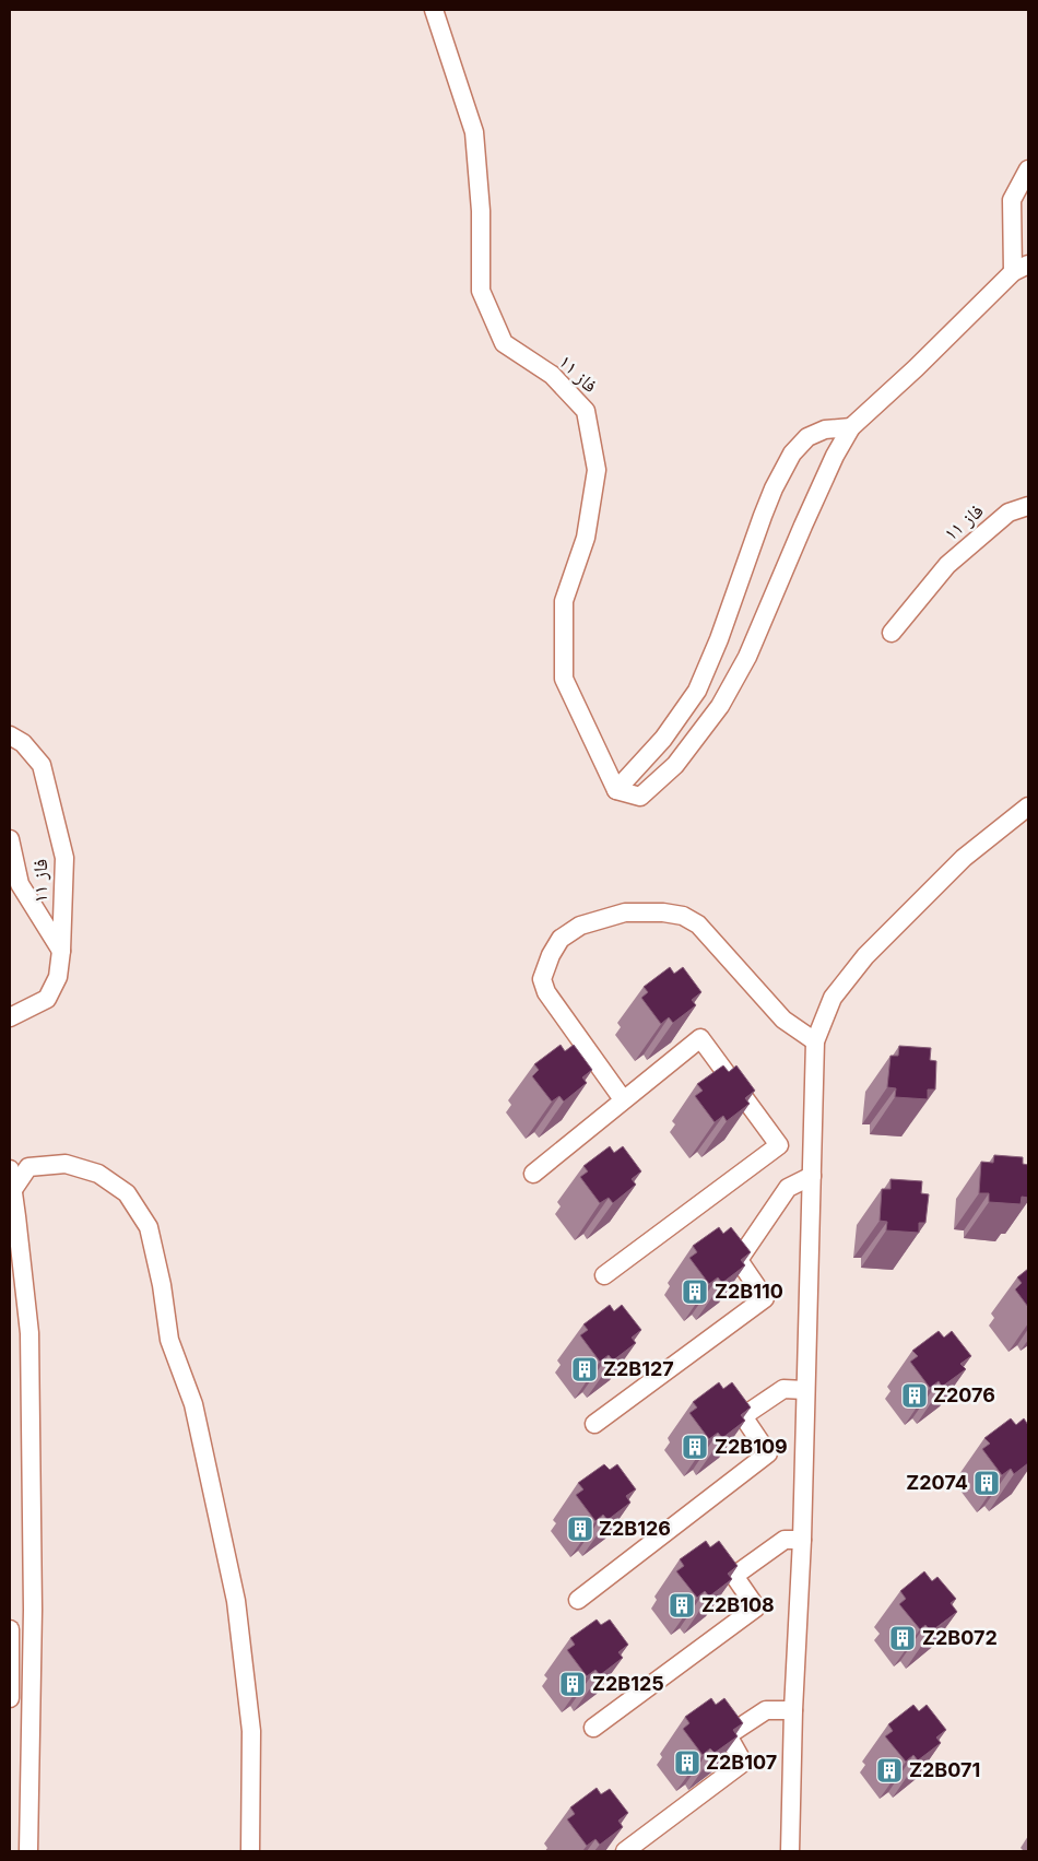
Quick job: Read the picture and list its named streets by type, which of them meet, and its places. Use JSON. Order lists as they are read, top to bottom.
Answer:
{
  "streets": {
    "street": ["فاز ۱۱"]
  },
  "places": {
    "building": [
      "Z2B110",
      "Z2B127",
      "Z2076",
      "Z2B109",
      "Z2074",
      "Z2B126",
      "Z2B108",
      "Z2B072",
      "Z2B125",
      "Z2B107",
      "Z2B071"
    ]
  }
}
